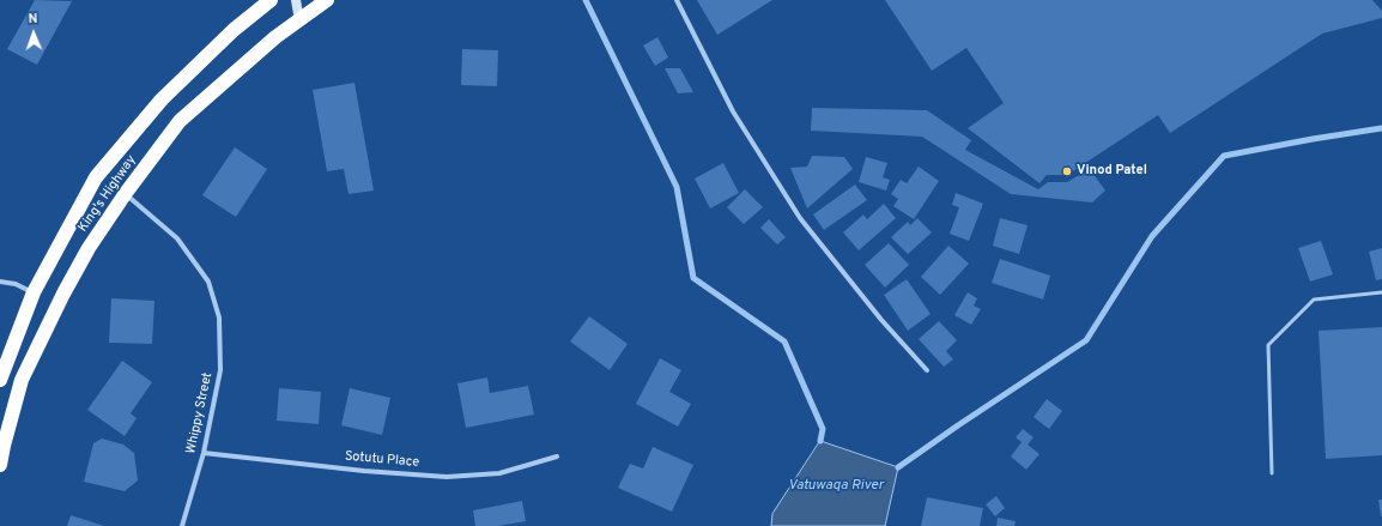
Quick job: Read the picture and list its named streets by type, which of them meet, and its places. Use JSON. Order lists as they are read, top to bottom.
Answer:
{
  "streets": {
    "highway": ["King's Highway"],
    "street": ["Whippy Street", "Sotutu Place"]
  },
  "crossings": [
    ["King's Highway", "Whippy Street"],
    ["Whippy Street", "Sotutu Place"]
  ],
  "water": ["Vatuwaqa River"],
  "places": ["Vinod Patel"],
  "north": "top"
}
